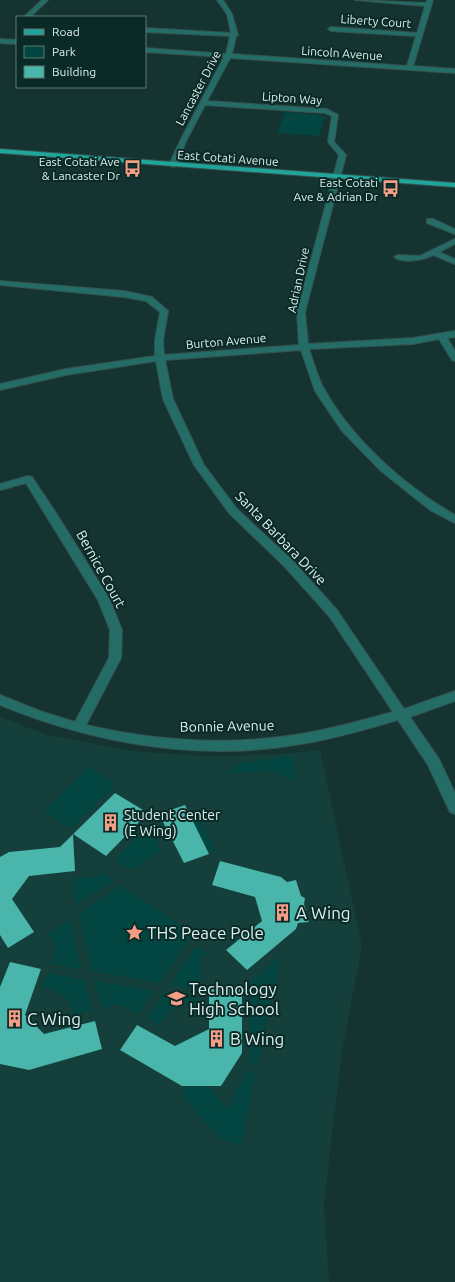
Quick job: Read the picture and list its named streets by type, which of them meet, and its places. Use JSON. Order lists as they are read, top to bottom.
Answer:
{
  "streets": {
    "main road": ["East Cotati Avenue"],
    "street": [
      "Liberty Court",
      "Lincoln Avenue",
      "Lancaster Drive",
      "Lipton Way",
      "Adrian Drive",
      "Burton Avenue",
      "Santa Barbara Drive",
      "Bernice Court",
      "Bonnie Avenue"
    ]
  },
  "crossings": [
    ["Lincoln Avenue", "Lancaster Drive"],
    ["Lancaster Drive", "Lipton Way"],
    ["Lancaster Drive", "East Cotati Avenue"],
    ["Lipton Way", "East Cotati Avenue"],
    ["Lipton Way", "Adrian Drive"],
    ["East Cotati Avenue", "Adrian Drive"],
    ["Adrian Drive", "Burton Avenue"],
    ["Burton Avenue", "Santa Barbara Drive"],
    ["Santa Barbara Drive", "Bonnie Avenue"],
    ["Bernice Court", "Bonnie Avenue"]
  ],
  "places": {
    "bus stop": ["East Cotati Ave & Lancaster Dr", "East Cotati Ave & Adrian Dr"],
    "building": [
      "Student Center (E Wing)",
      "A Wing",
      "C Wing",
      "B Wing"
    ],
    "place": ["THS Peace Pole"],
    "school or university": ["Technology High School"]
  },
  "legend": ["Road", "Park", "Building"]
}
